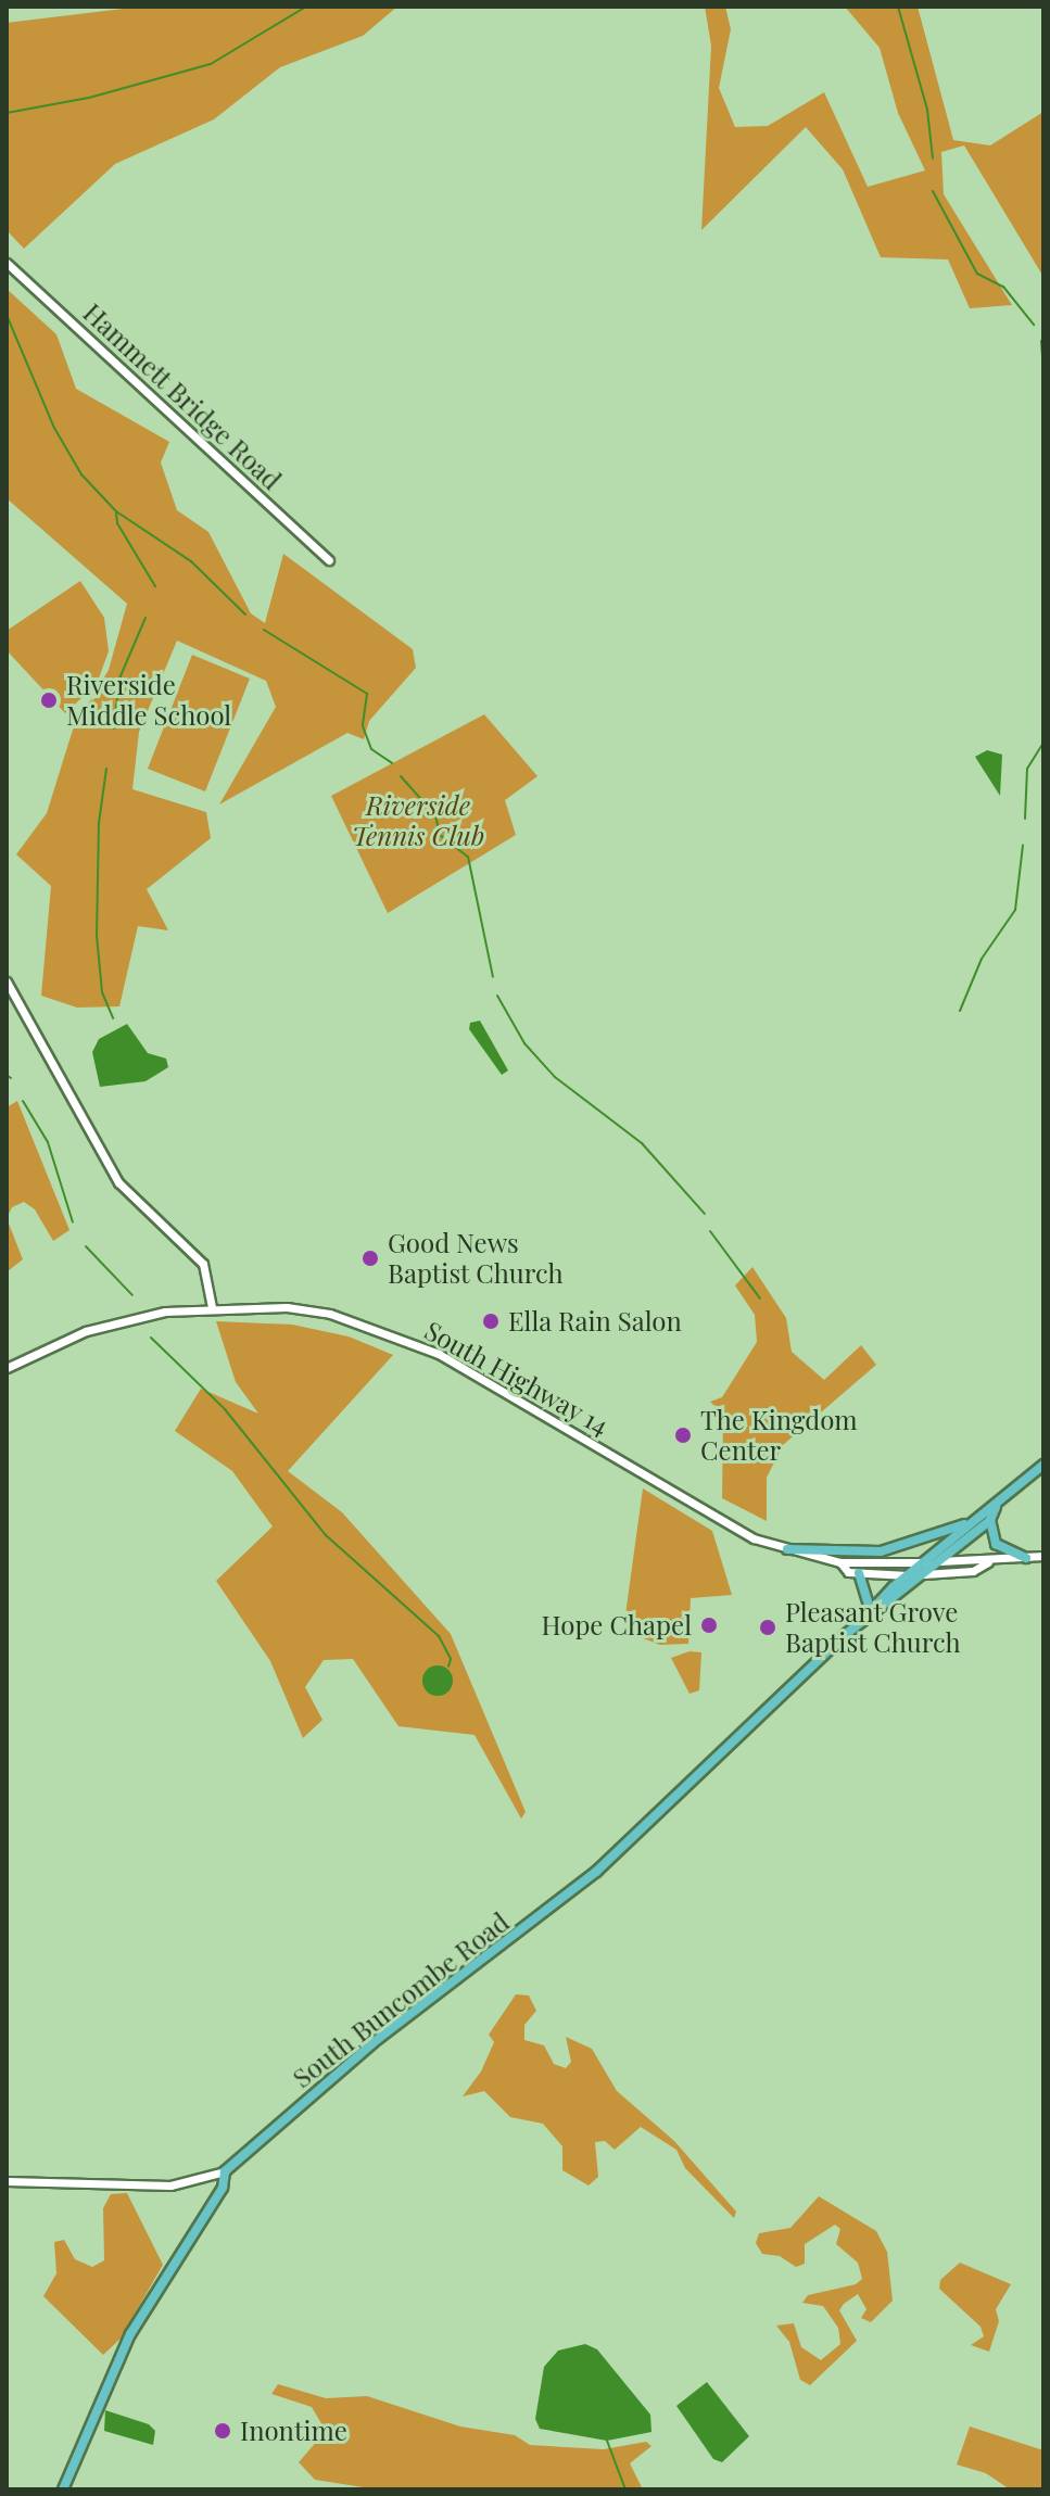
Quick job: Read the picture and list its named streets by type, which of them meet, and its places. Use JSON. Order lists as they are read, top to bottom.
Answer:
{
  "streets": {
    "main road": ["Hammett Bridge Road", "South Highway 14", "South Buncombe Road"]
  },
  "crossings": [
    ["South Highway 14", "South Buncombe Road"]
  ],
  "parks": ["Riverside Tennis Club"],
  "places": [
    "Riverside Middle School",
    "Good News Baptist Church",
    "Ella Rain Salon",
    "The Kingdom Center",
    "Hope Chapel",
    "Pleasant Grove Baptist Church",
    "Inontime"
  ]
}
